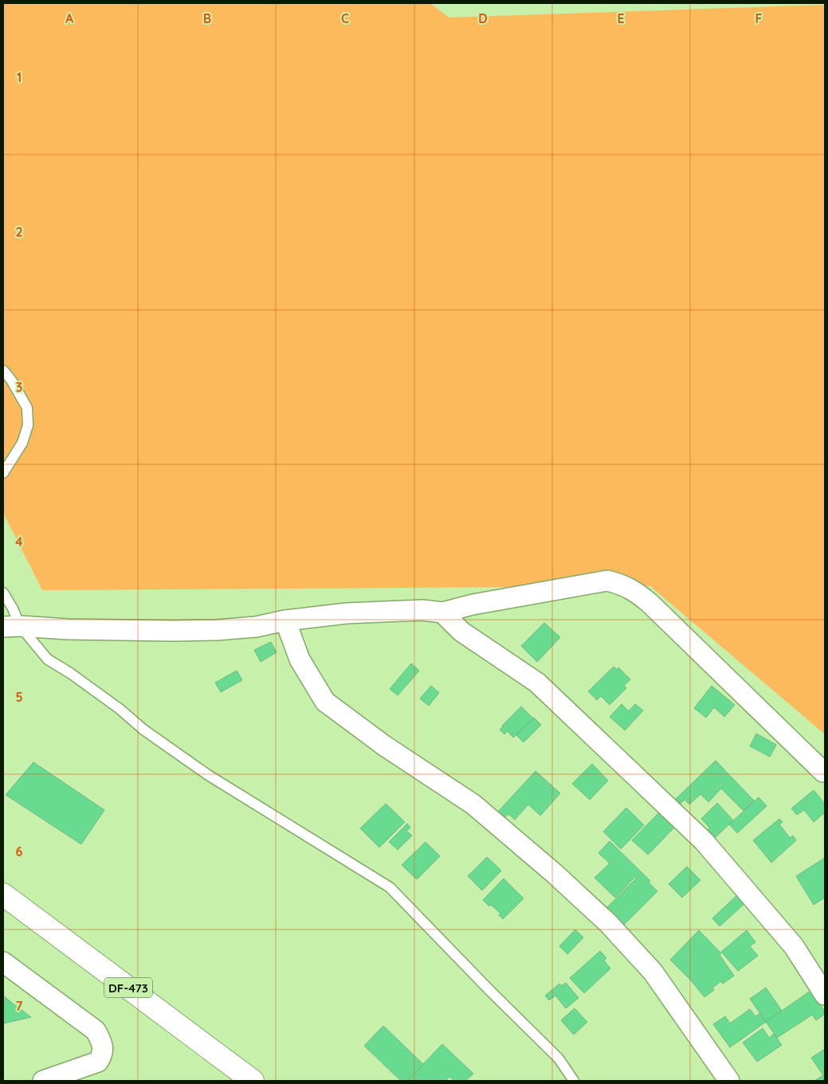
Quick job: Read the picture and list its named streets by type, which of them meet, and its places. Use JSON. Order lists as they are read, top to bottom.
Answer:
{
  "streets": {
    "main road": ["DF-473"]
  },
  "grid": {
    "columns": [
      "A",
      "B",
      "C",
      "D",
      "E",
      "F"
    ],
    "rows": [
      "1",
      "2",
      "3",
      "4",
      "5",
      "6",
      "7"
    ]
  }
}
